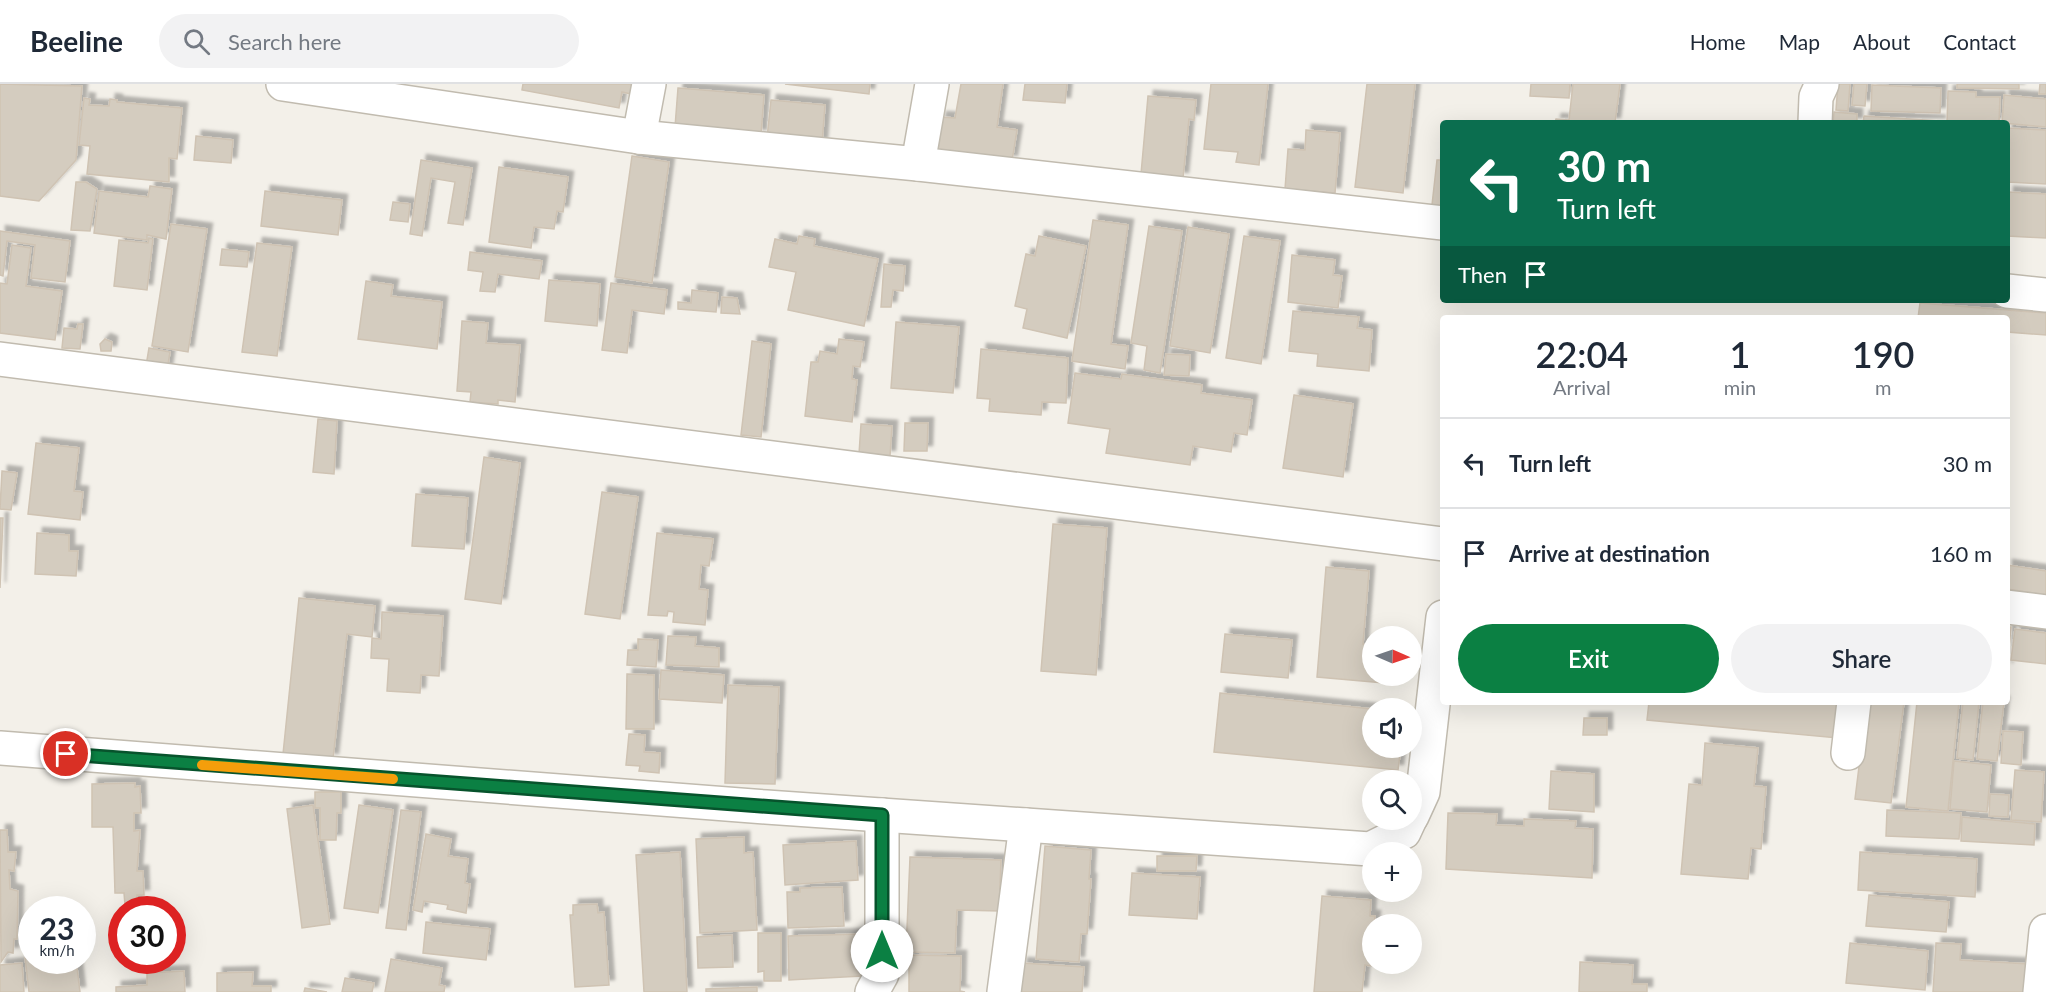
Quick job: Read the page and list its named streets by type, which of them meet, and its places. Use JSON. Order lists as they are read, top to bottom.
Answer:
{
  "north": "right",
  "page": {
    "header": "Beeline",
    "search": "Search here",
    "nav": [
      "Home",
      "Map",
      "About",
      "Contact"
    ],
    "turn": ["30 m", "Turn left"],
    "then": "Then",
    "eta": [
      "22:04",
      "Arrival",
      "1",
      "min",
      "190",
      "m"
    ],
    "list": [
      {
        "name": "Turn left",
        "value": "30 m"
      },
      {
        "name": "Arrive at destination",
        "value": "160 m"
      }
    ],
    "buttons": ["Exit", "Share"],
    "map_buttons": ["+", "−"],
    "speed": "23 km/h",
    "limit": "30"
  }
}
